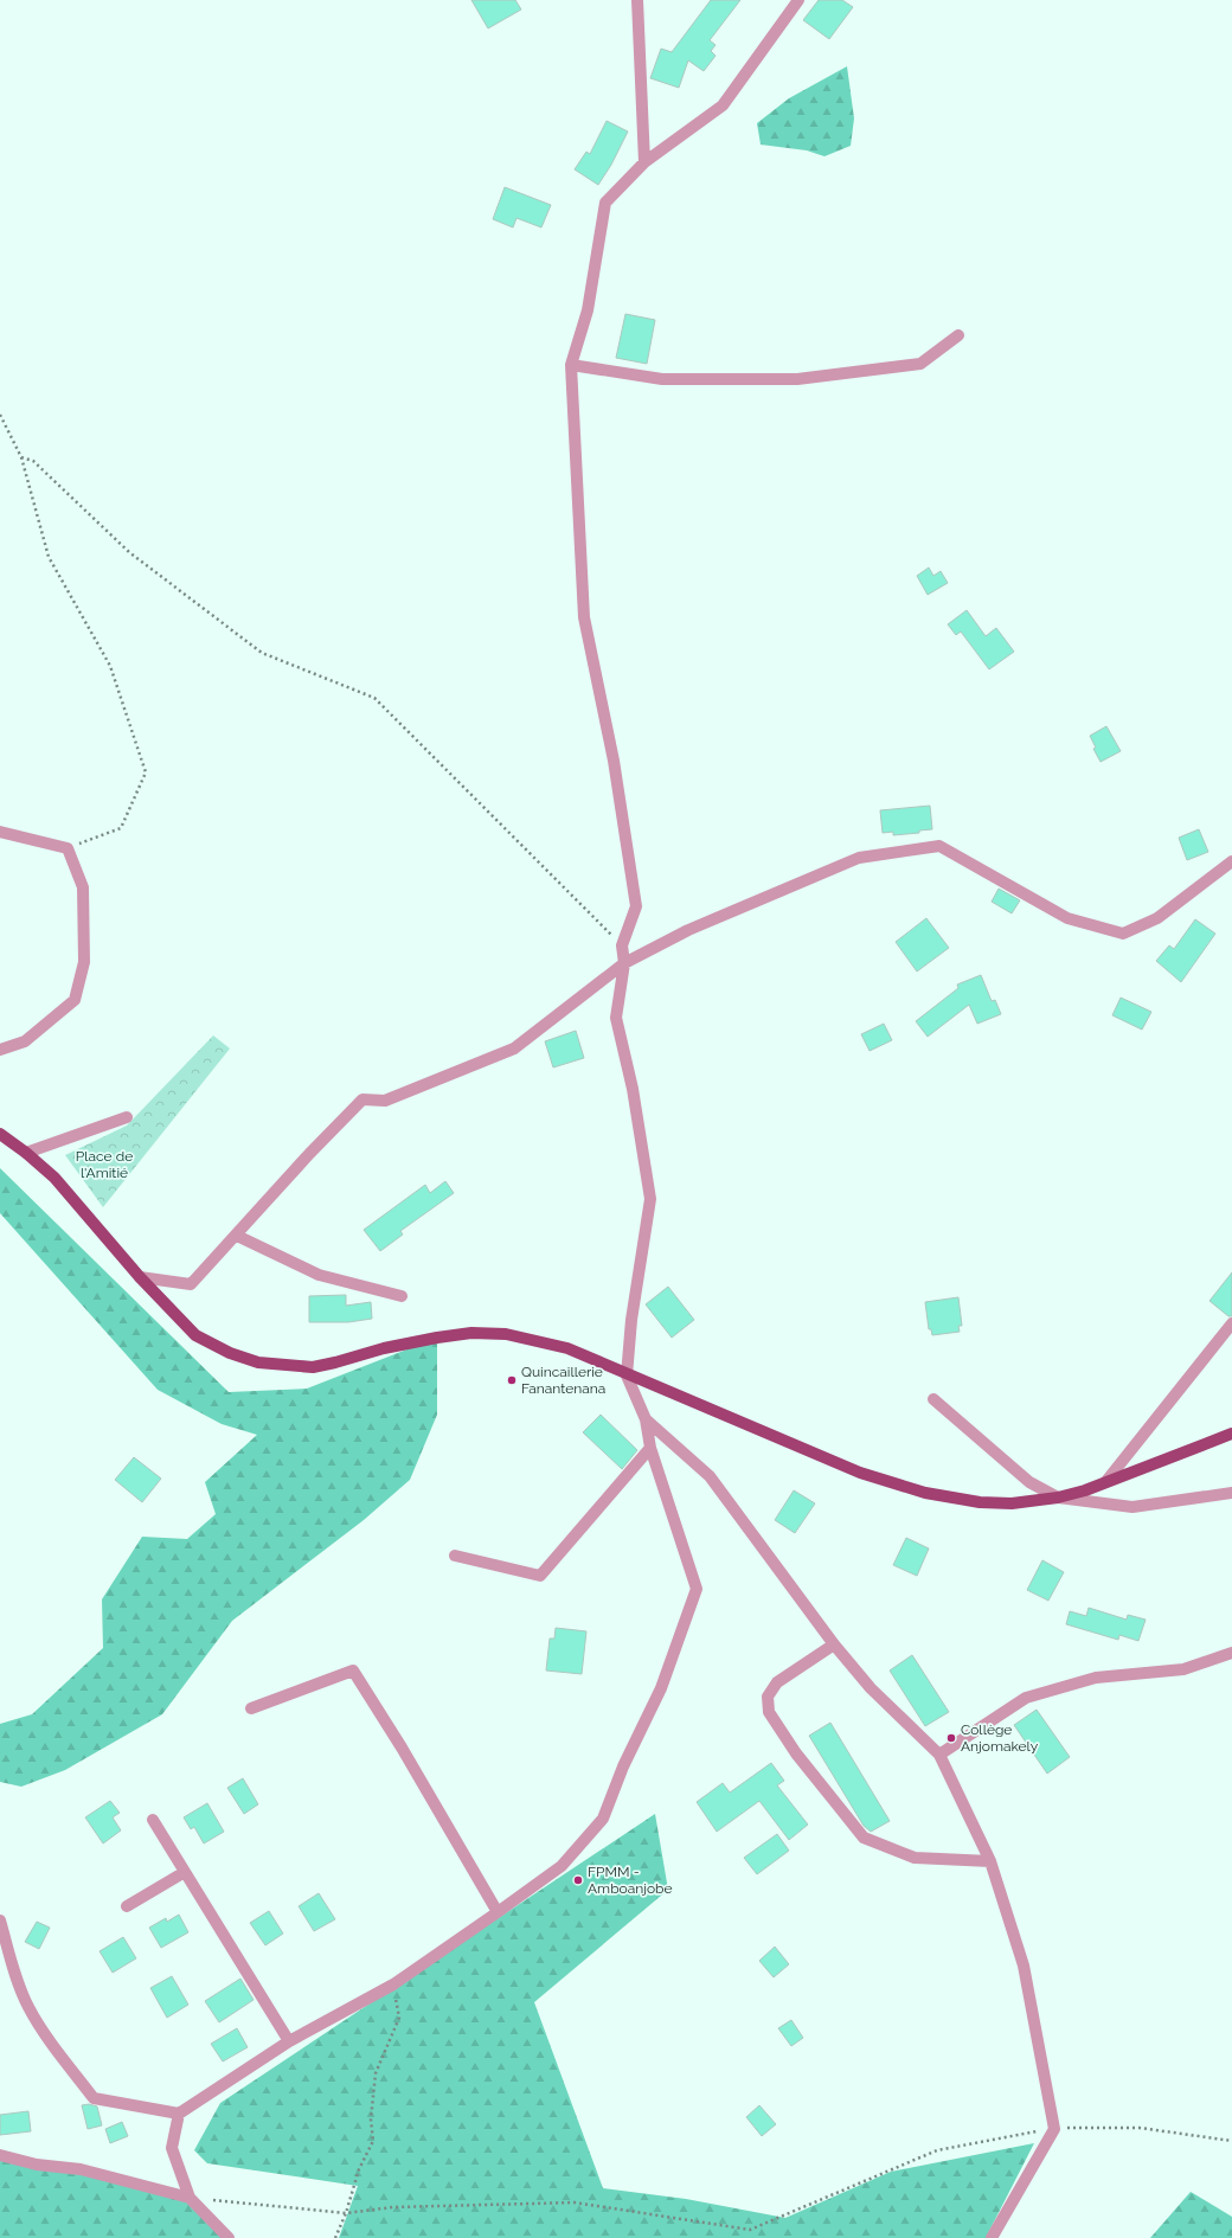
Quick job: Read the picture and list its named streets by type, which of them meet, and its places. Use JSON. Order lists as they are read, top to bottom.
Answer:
{
  "parks": ["Place de l'Amitié"],
  "places": ["Quincaillerie Fanantenana", "Collège Anjomakely", "FPMM - Amboanjobe"]
}
